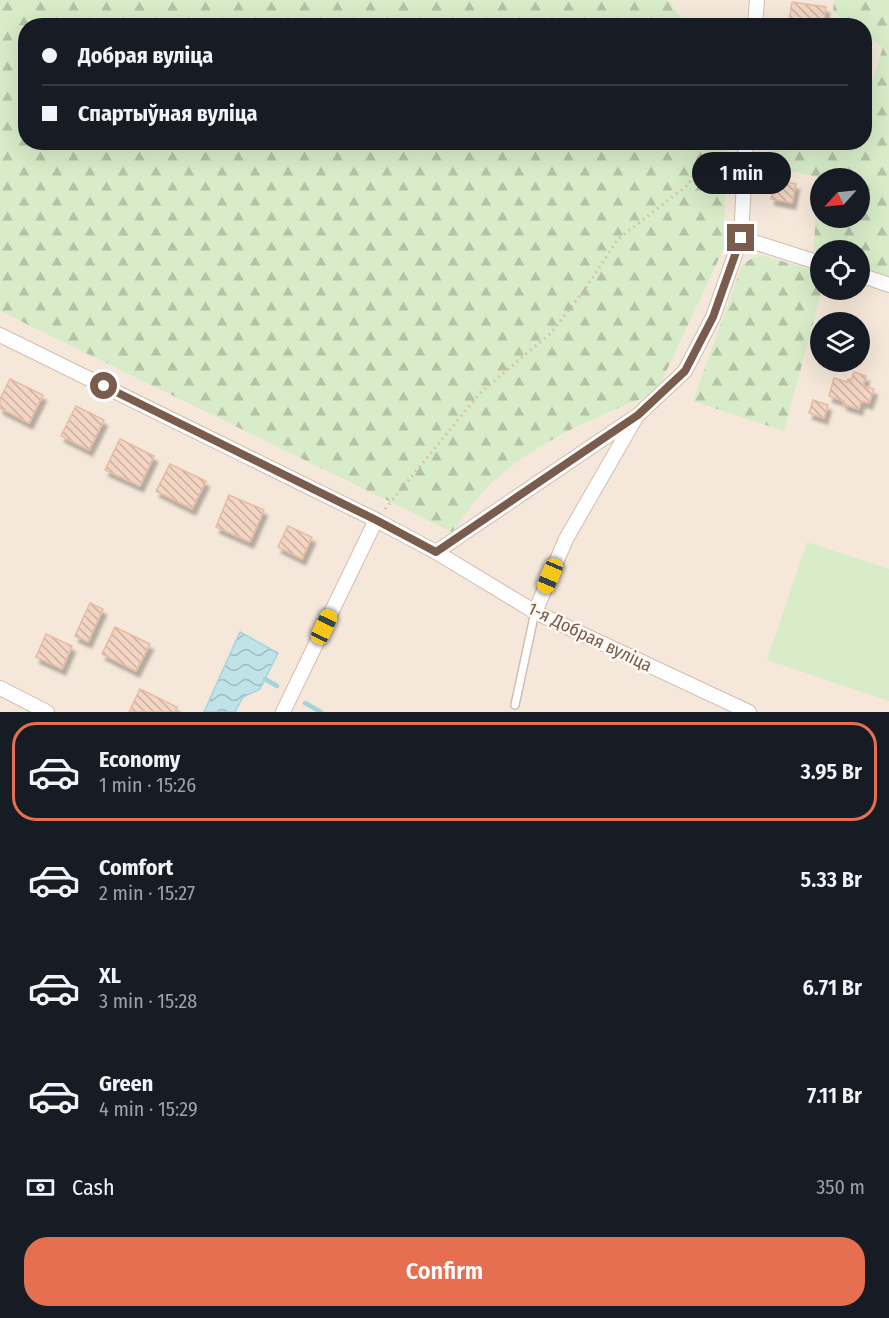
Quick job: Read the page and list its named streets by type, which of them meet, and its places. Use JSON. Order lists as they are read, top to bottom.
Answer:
{
  "streets": {
    "street": ["1-я Добрая вуліца"]
  },
  "north": "bottom left",
  "page": {
    "banner": ["Добрая вуліца", "Спартыўная вуліца"],
    "bubble": "1 min",
    "list": [
      {
        "name": "Economy",
        "note": "1 min · 15:26",
        "value": "3.95 Br"
      },
      {
        "name": "Comfort",
        "note": "2 min · 15:27",
        "value": "5.33 Br"
      },
      {
        "name": "XL",
        "note": "3 min · 15:28",
        "value": "6.71 Br"
      },
      {
        "name": "Green",
        "note": "4 min · 15:29",
        "value": "7.11 Br"
      }
    ],
    "pay": ["Cash", "350 m"],
    "buttons": "Confirm"
  }
}
